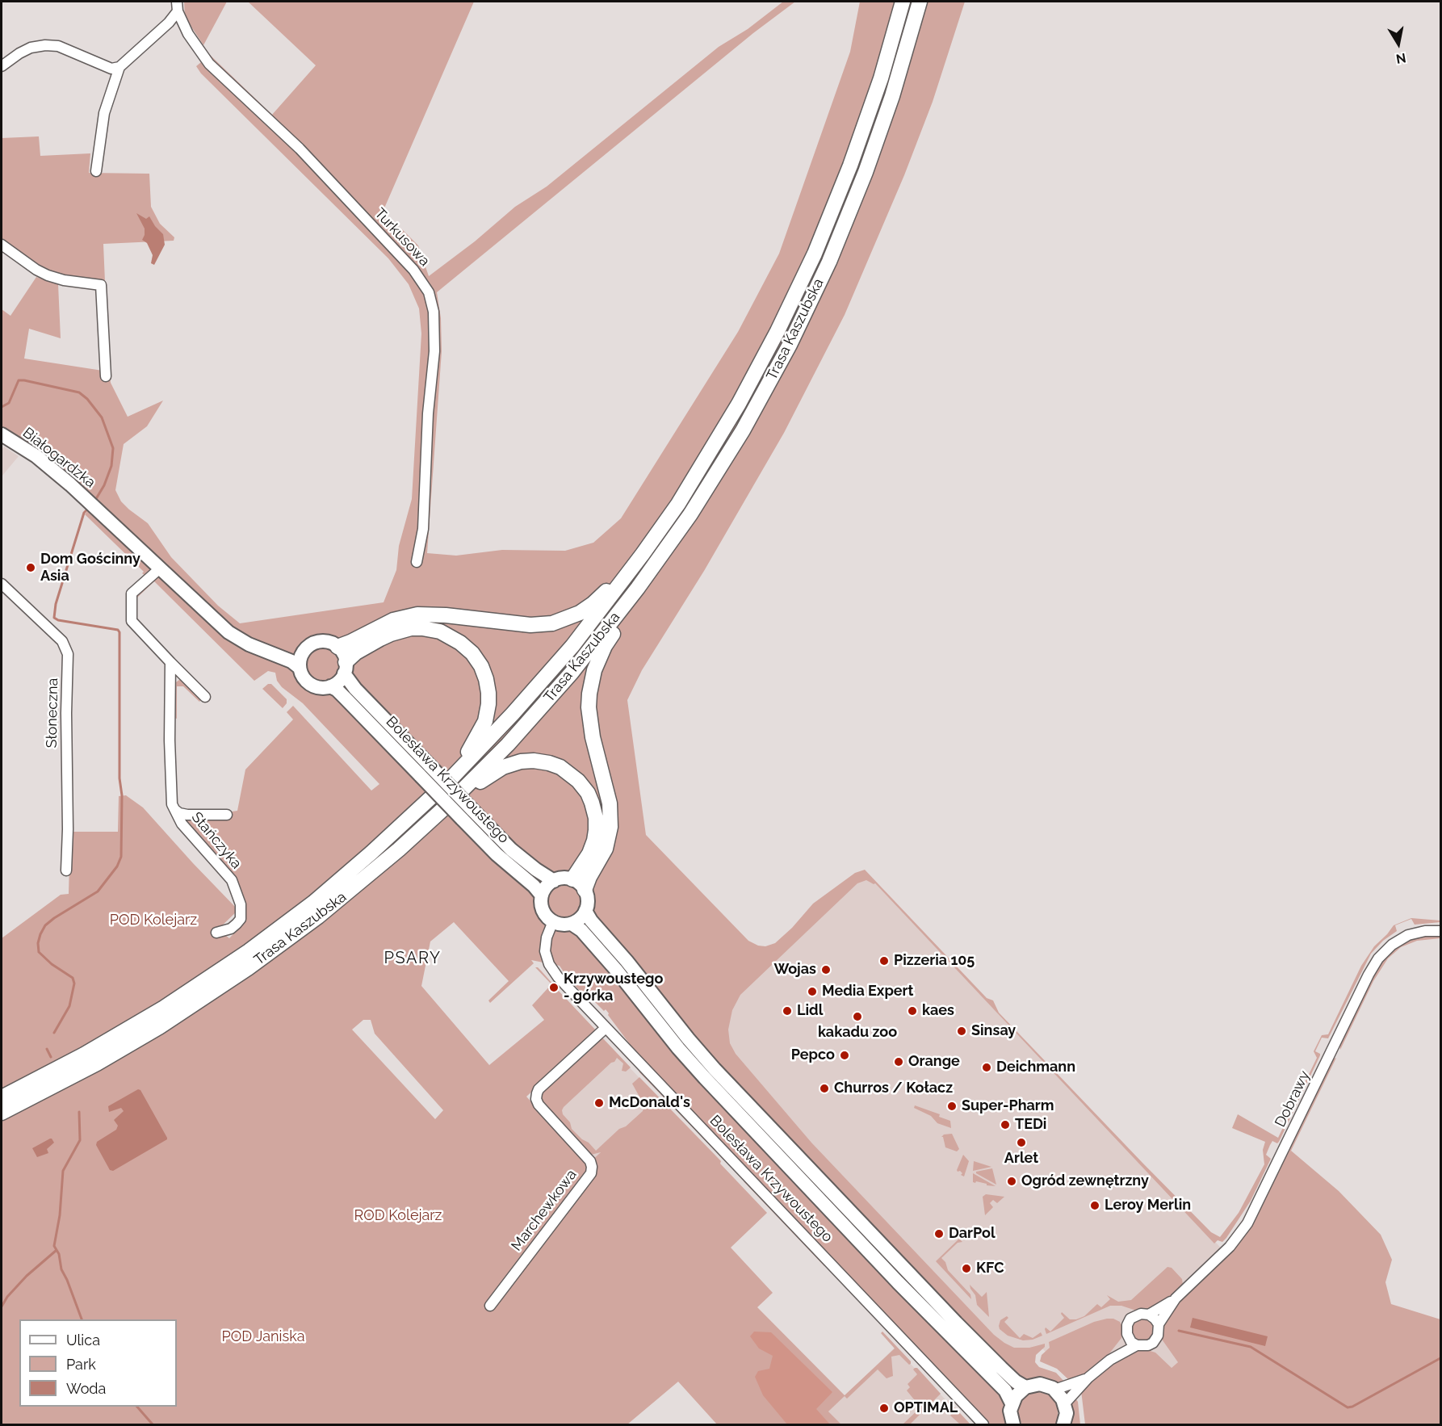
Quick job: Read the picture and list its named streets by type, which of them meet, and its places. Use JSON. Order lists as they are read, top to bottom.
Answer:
{
  "streets": {
    "highway": ["Trasa Kaszubska"],
    "main road": ["Białogardzka", "Bolesława Krzywoustego"],
    "street": [
      "Turkusowa",
      "Słoneczna",
      "Stańczyka",
      "Dobrawy",
      "Marchewkowa"
    ]
  },
  "crossings": [
    ["Bolesława Krzywoustego", "Marchewkowa"]
  ],
  "districts": ["PSARY"],
  "parks": ["POD Kolejarz", "ROD Kolejarz", "POD Janiska"],
  "places": [
    "Dom Gościnny Asia",
    "Pizzeria 105",
    "Wojas",
    "Krzywoustego - górka",
    "Media Expert",
    "Lidl",
    "kaes",
    "kakadu zoo",
    "Sinsay",
    "Pepco",
    "Orange",
    "Deichmann",
    "Churros / Kołacz",
    "McDonald's",
    "Super-Pharm",
    "TEDi",
    "Arlet",
    "Ogród zewnętrzny",
    "Leroy Merlin",
    "DarPol",
    "KFC",
    "OPTIMAL"
  ],
  "legend": ["Ulica", "Park", "Woda"],
  "north": "bottom"
}
